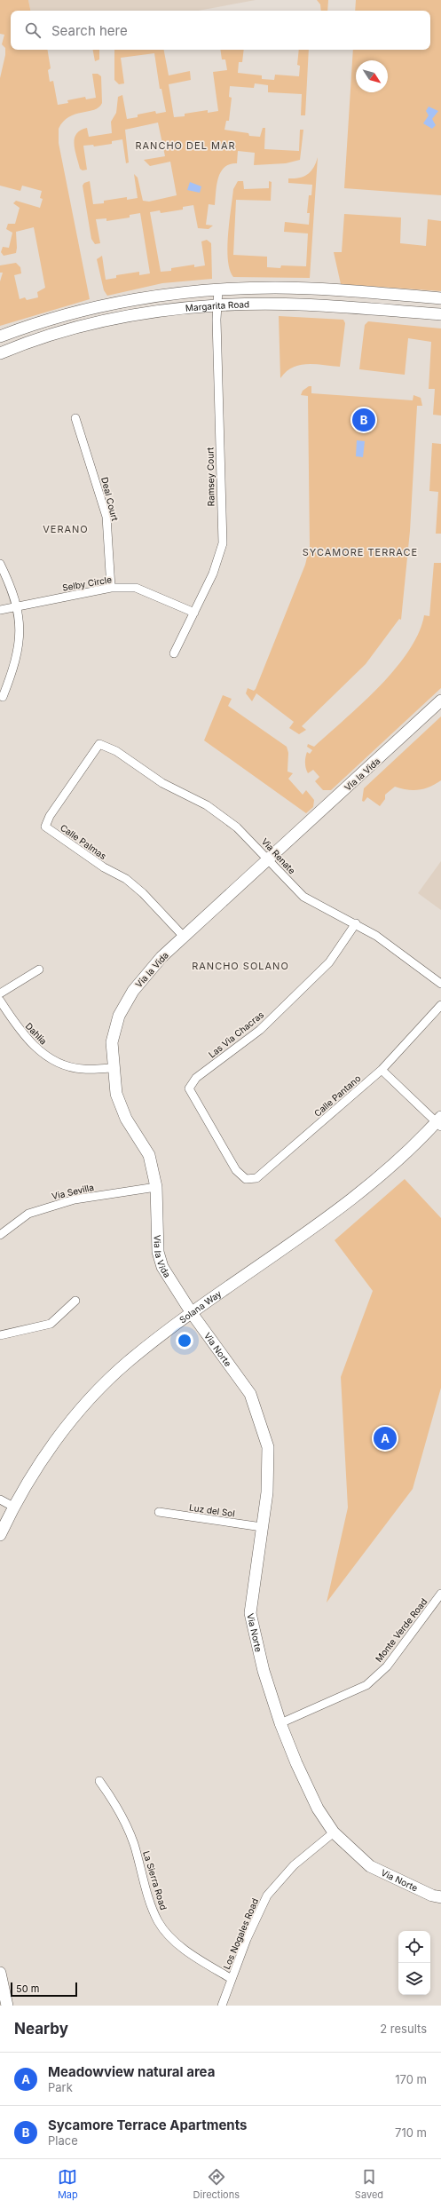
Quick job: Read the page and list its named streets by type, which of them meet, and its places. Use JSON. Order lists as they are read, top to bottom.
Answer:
{
  "streets": {
    "street": [
      "Margarita Road",
      "Ramsey Court",
      "Deal Court",
      "Selby Circle",
      "Via la Vida",
      "Calle Palmas",
      "Via Renate",
      "Dahlia",
      "Las Via Chacras",
      "Calle Pantano",
      "Via Sevilla",
      "Solana Way",
      "Via Norte",
      "Luz del Sol",
      "Monte Verde Road",
      "La Sierra Road",
      "Los Nogales Road"
    ]
  },
  "crossings": [
    ["Margarita Road", "Ramsey Court"],
    ["Ramsey Court", "Selby Circle"],
    ["Deal Court", "Selby Circle"],
    ["Via la Vida", "Calle Palmas"],
    ["Via la Vida", "Via Renate"],
    ["Via la Vida", "Dahlia"],
    ["Via la Vida", "Via Sevilla"],
    ["Via la Vida", "Solana Way"],
    ["Via la Vida", "Via Norte"],
    ["Calle Palmas", "Via Renate"],
    ["Via Renate", "Las Via Chacras"],
    ["Las Via Chacras", "Calle Pantano"],
    ["Solana Way", "Via Norte"],
    ["Via Norte", "Luz del Sol"],
    ["Via Norte", "Monte Verde Road"],
    ["Via Norte", "Los Nogales Road"],
    ["La Sierra Road", "Los Nogales Road"]
  ],
  "districts": [
    "RANCHO DEL MAR",
    "VERANO",
    "SYCAMORE TERRACE",
    "RANCHO SOLANO"
  ],
  "scale_bar": "50 m",
  "north": "bottom right",
  "page": {
    "search": "Search here",
    "pins": ["B", "A"],
    "scale": "50 m",
    "heading": ["Nearby", "2 results"],
    "list": [
      {
        "mark": "A",
        "name": "Meadowview natural area",
        "note": "Park",
        "value": "170 m"
      },
      {
        "mark": "B",
        "name": "Sycamore Terrace Apartments",
        "note": "Place",
        "value": "710 m"
      }
    ],
    "nav": ["Map", "Directions", "Saved"]
  }
}
